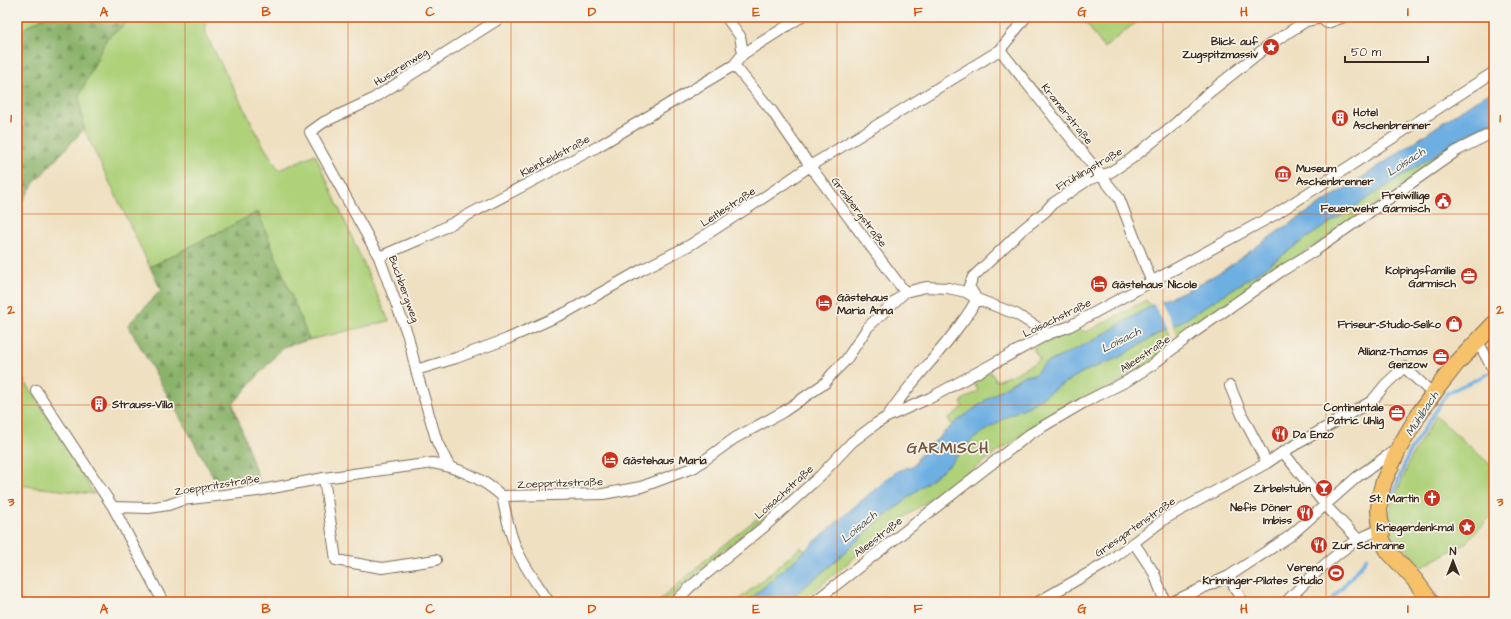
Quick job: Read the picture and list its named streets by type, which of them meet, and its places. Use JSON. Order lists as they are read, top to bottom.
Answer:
{
  "streets": {
    "street": [
      "Husarenweg",
      "Kramerstraße",
      "Kleinfeldstraße",
      "Frühlingstraße",
      "Leitlestraße",
      "Grasbergstraße",
      "Buchbergweg",
      "Loisachstraße",
      "Alleestraße",
      "Zoeppritzstraße",
      "Griesgartenstraße"
    ]
  },
  "crossings": [
    ["Husarenweg", "Buchbergweg"],
    ["Kramerstraße", "Frühlingstraße"],
    ["Kramerstraße", "Leitlestraße"],
    ["Kramerstraße", "Loisachstraße"],
    ["Kleinfeldstraße", "Grasbergstraße"],
    ["Kleinfeldstraße", "Buchbergweg"],
    ["Leitlestraße", "Grasbergstraße"],
    ["Leitlestraße", "Buchbergweg"],
    ["Grasbergstraße", "Zoeppritzstraße"],
    ["Buchbergweg", "Zoeppritzstraße"]
  ],
  "districts": ["GARMISCH"],
  "water": ["Loisach", "Mühlbach"],
  "places": {
    "place": ["Blick auf Zugspitzmassiv", "Kriegerdenkmal"],
    "building": ["Hotel Aschenbrenner", "Strauss-Villa"],
    "museum": ["Museum Aschenbrenner"],
    "public building": ["Freiwillige Feuerwehr Garmisch"],
    "office": ["Kolpingsfamilie Garmisch", "Allianz-Thomas Genzow", "Continentale Patric Uhlig"],
    "hotel": ["Gästehaus Nicole", "Gästehaus Maria Anna", "Gästehaus Maria"],
    "shop": ["Friseur-Studio-Selko"],
    "restaurant": ["Da Enzo", "Nefis Döner Imbiss", "Zur Schranne"],
    "bar": ["Zirbelstubn"],
    "church": ["St. Martin"],
    "sports": ["Verena Krinninger-Pilates Studio"]
  },
  "scale_bar": "50 m",
  "north": "top",
  "grid": {
    "columns": [
      "A",
      "B",
      "C",
      "D",
      "E",
      "F",
      "G",
      "H",
      "I"
    ],
    "rows": ["1", "2", "3"]
  }
}
